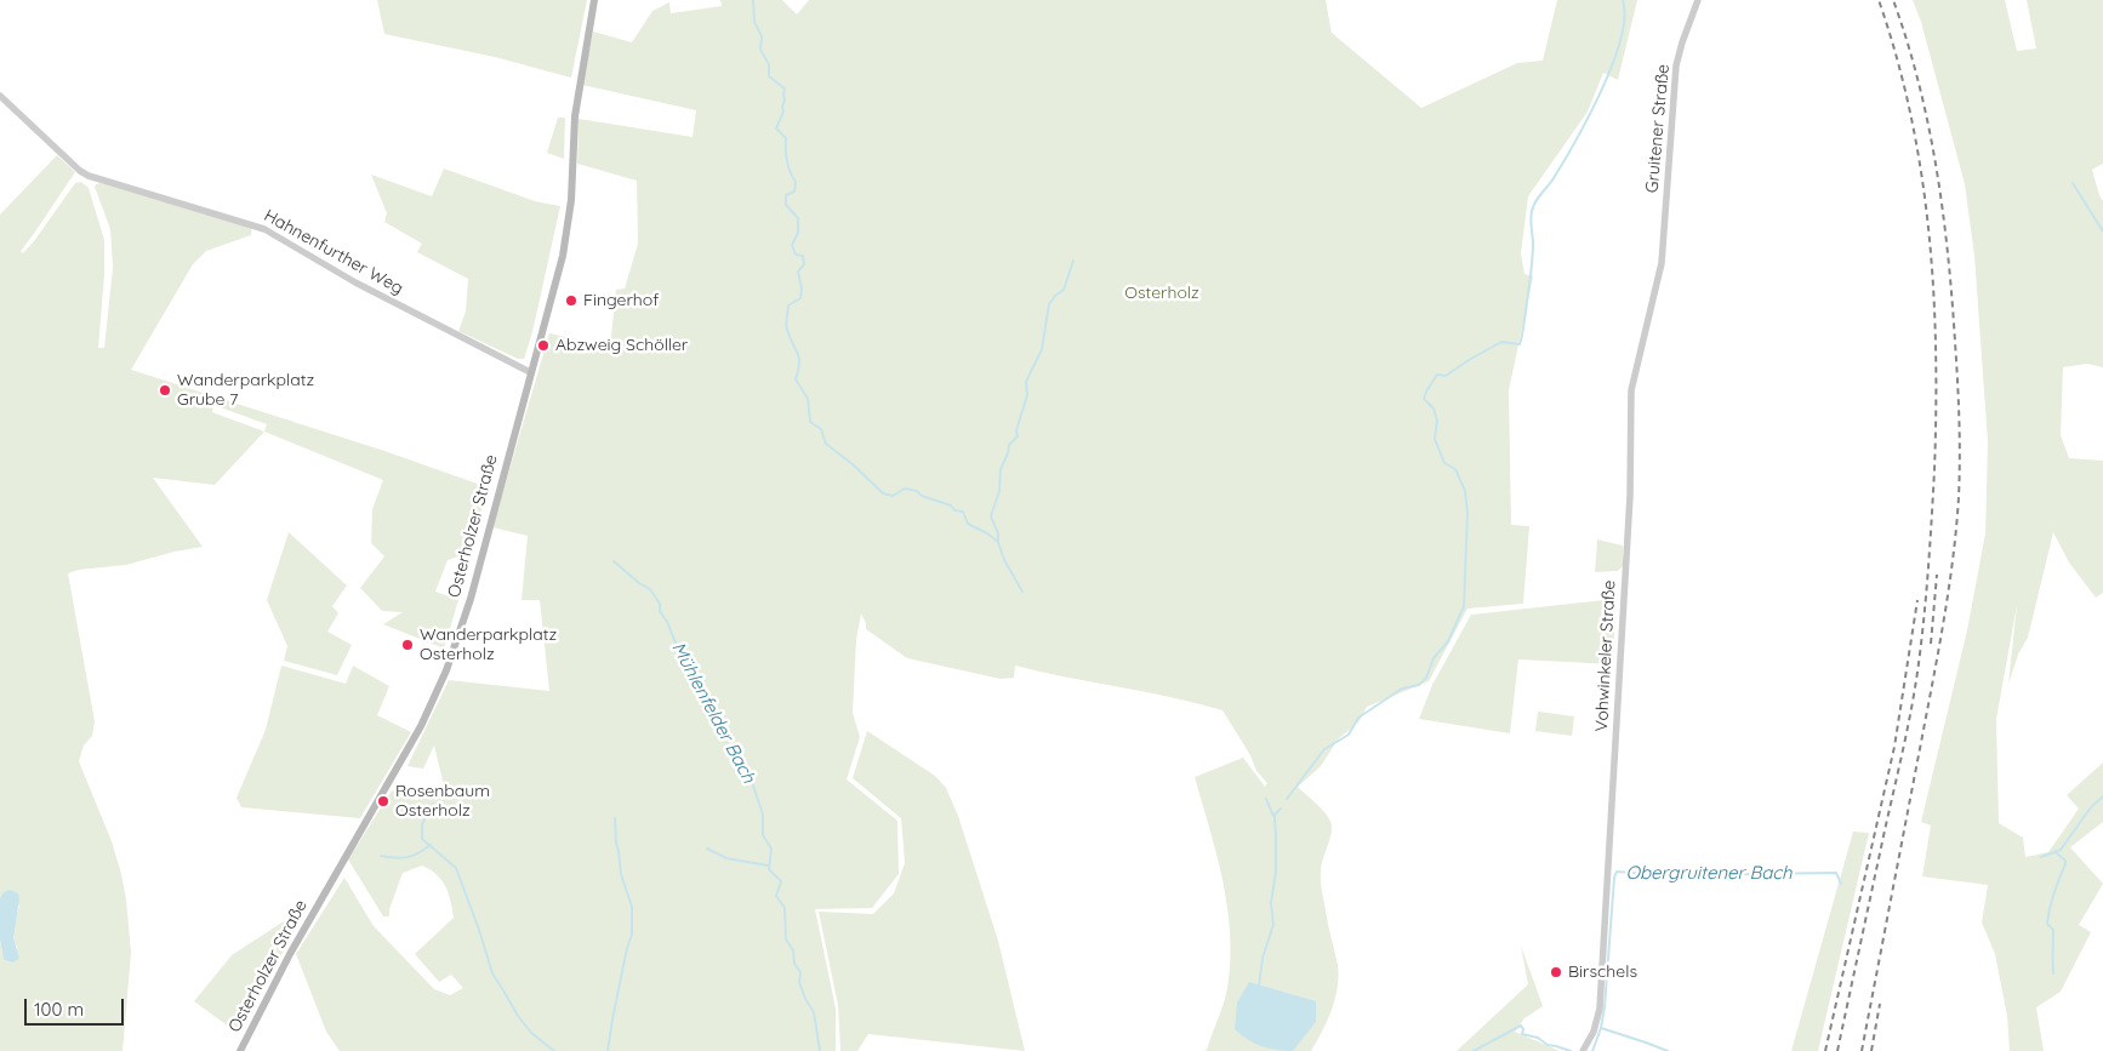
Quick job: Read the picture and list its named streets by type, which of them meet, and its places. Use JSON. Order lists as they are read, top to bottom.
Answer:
{
  "streets": {
    "main road": ["Osterholzer Straße"],
    "street": ["Gruitener Straße", "Hahnenfurther Weg", "Vohwinkeler Straße"]
  },
  "crossings": [
    ["Gruitener Straße", "Vohwinkeler Straße"],
    ["Hahnenfurther Weg", "Osterholzer Straße"]
  ],
  "water": ["Mühlenfelder Bach", "Obergruitener Bach"],
  "parks": ["Osterholz"],
  "places": [
    "Fingerhof",
    "Abzweig Schöller",
    "Wanderparkplatz Grube 7",
    "Wanderparkplatz Osterholz",
    "Rosenbaum Osterholz",
    "Birschels"
  ],
  "scale_bar": "100 m"
}
